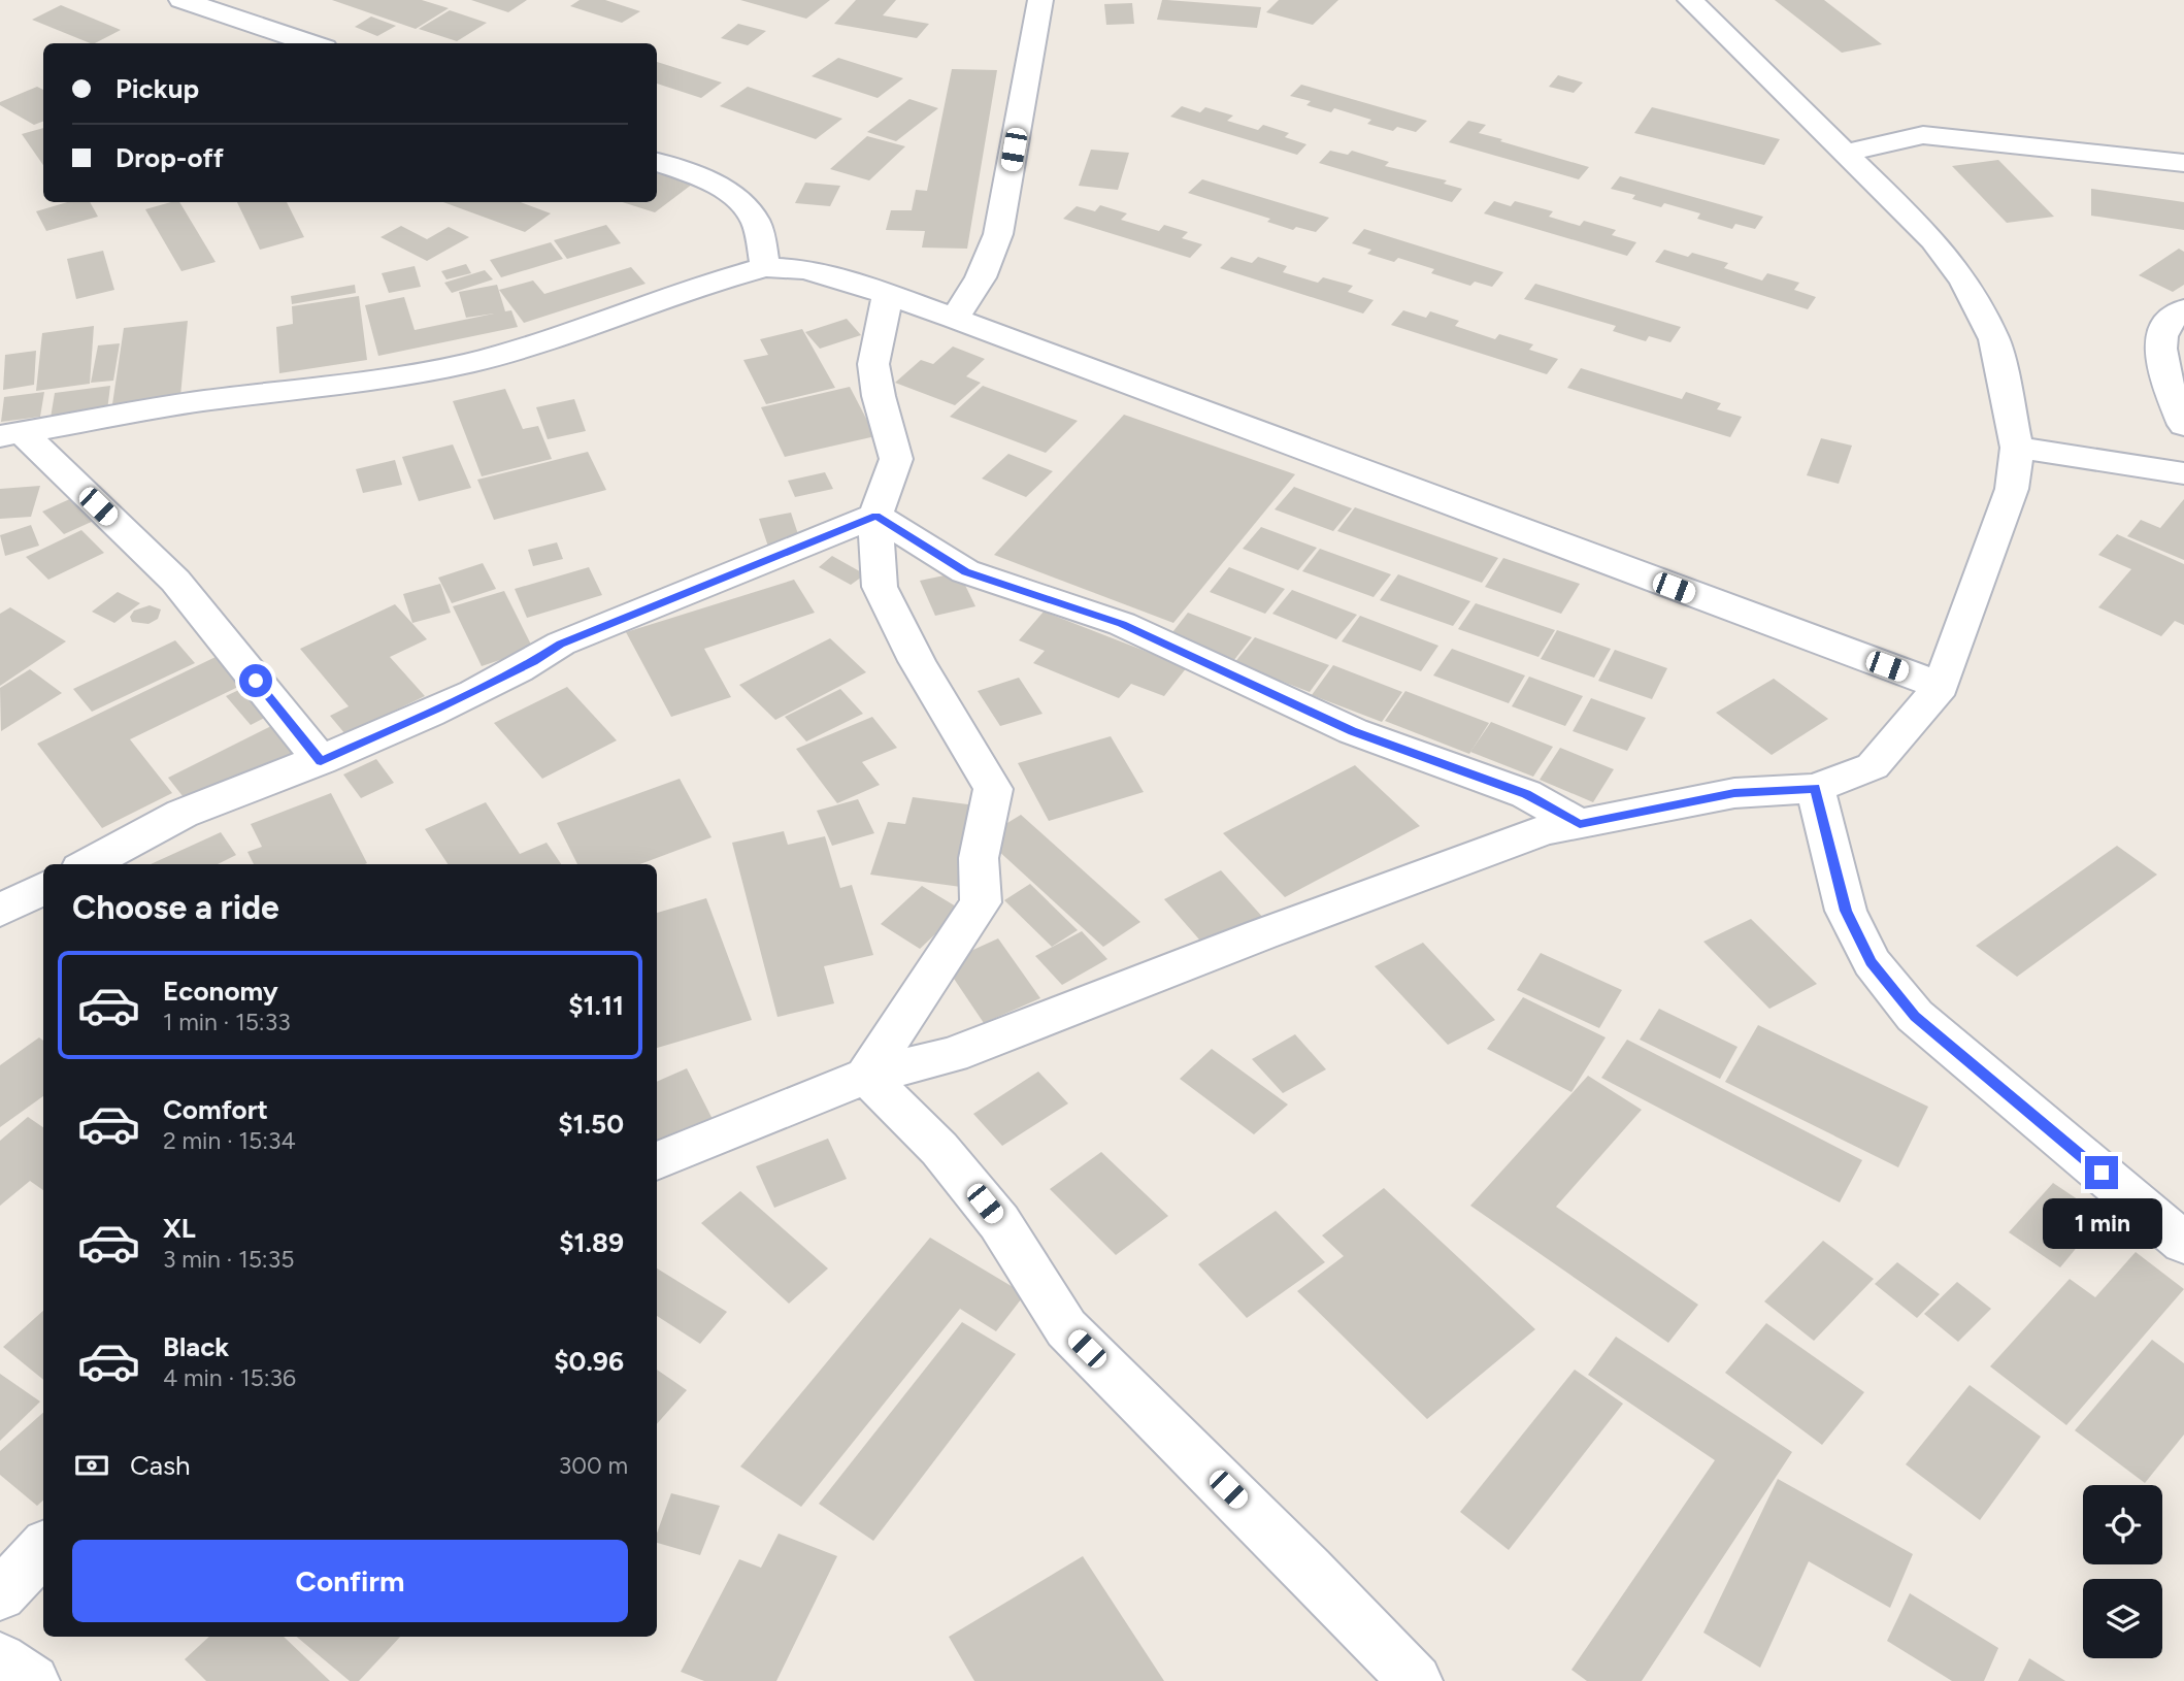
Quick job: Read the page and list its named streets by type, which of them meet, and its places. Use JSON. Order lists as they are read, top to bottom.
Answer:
{
  "page": {
    "banner": ["Pickup", "Drop-off"],
    "heading": "Choose a ride",
    "list": [
      {
        "name": "Economy",
        "note": "1 min · 15:33",
        "value": "$1.11"
      },
      {
        "name": "Comfort",
        "note": "2 min · 15:34",
        "value": "$1.50"
      },
      {
        "name": "XL",
        "note": "3 min · 15:35",
        "value": "$1.89"
      },
      {
        "name": "Black",
        "note": "4 min · 15:36",
        "value": "$0.96"
      }
    ],
    "bubble": "1 min",
    "pay": ["Cash", "300 m"],
    "buttons": "Confirm"
  }
}
